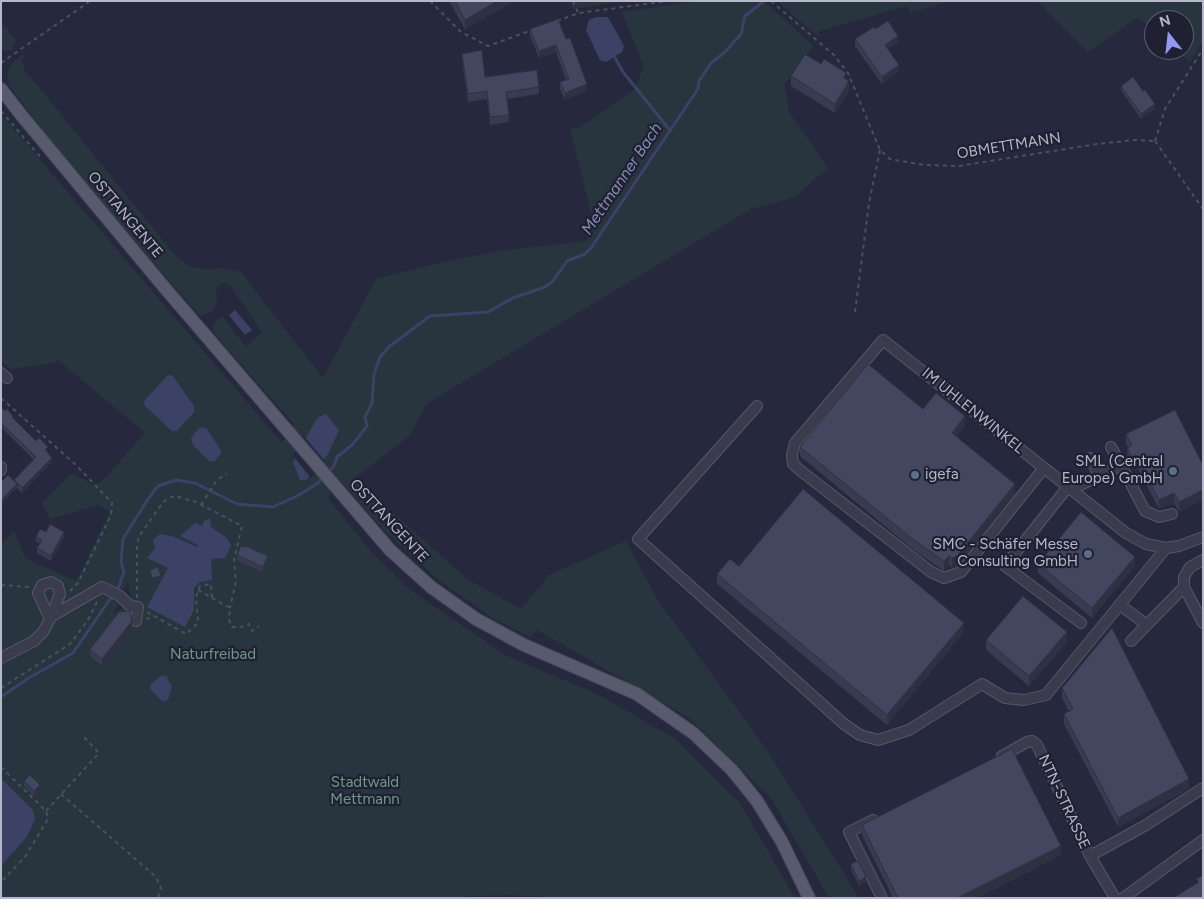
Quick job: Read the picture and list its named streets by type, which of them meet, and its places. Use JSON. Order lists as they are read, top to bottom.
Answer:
{
  "streets": {
    "main road": ["OSTTANGENTE"],
    "street": ["IM UHLENWINKEL", "NTN-STRASSE"],
    "path": ["OBMETTMANN"]
  },
  "water": ["Mettmanner Bach"],
  "parks": ["Naturfreibad", "Stadtwald Mettmann"],
  "places": ["SML (Central Europe) GmbH", "igefa", "SMC - Schäfer Messe Consulting GmbH"],
  "north": "top"
}
